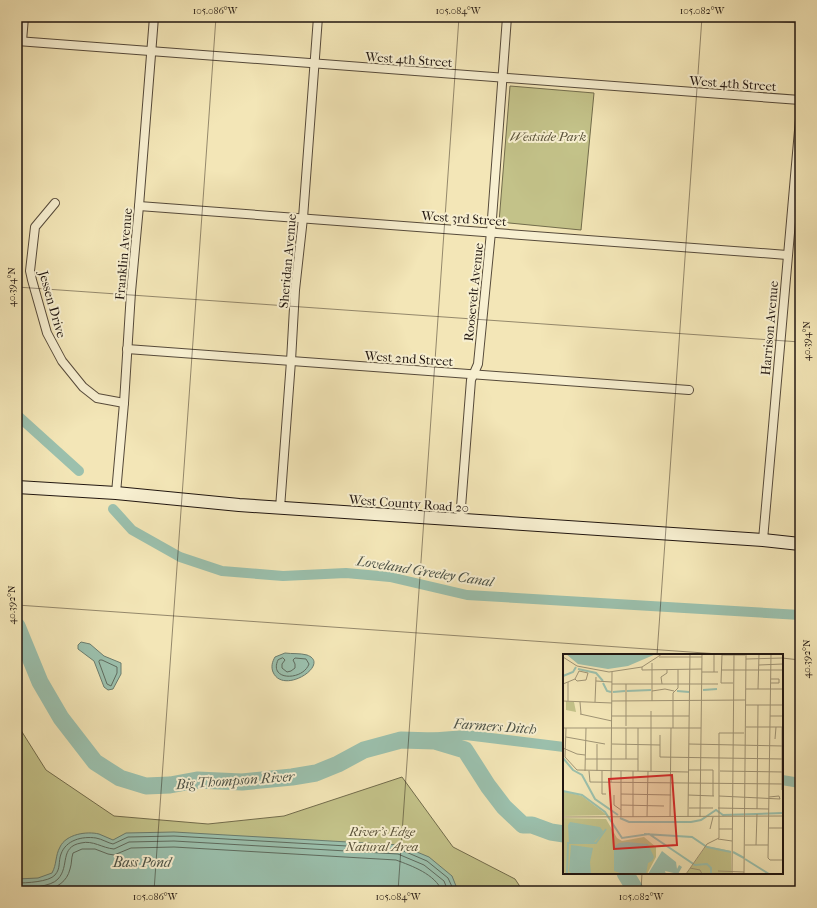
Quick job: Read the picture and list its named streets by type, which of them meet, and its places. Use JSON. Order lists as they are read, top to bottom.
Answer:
{
  "streets": {
    "main road": ["West County Road 20"],
    "street": [
      "West 4th Street",
      "West 3rd Street",
      "Franklin Avenue",
      "Sheridan Avenue",
      "Roosevelt Avenue",
      "Jessen Drive",
      "Harrison Avenue",
      "West 2nd Street"
    ]
  },
  "crossings": [
    ["West 4th Street", "Franklin Avenue"],
    ["West 4th Street", "Sheridan Avenue"],
    ["West 4th Street", "Roosevelt Avenue"],
    ["West 3rd Street", "Franklin Avenue"],
    ["West 3rd Street", "Sheridan Avenue"],
    ["West 3rd Street", "Roosevelt Avenue"],
    ["West 3rd Street", "Harrison Avenue"],
    ["Franklin Avenue", "Jessen Drive"],
    ["Franklin Avenue", "West 2nd Street"],
    ["Franklin Avenue", "West County Road 20"],
    ["Sheridan Avenue", "West 2nd Street"],
    ["Sheridan Avenue", "West County Road 20"],
    ["Roosevelt Avenue", "West 2nd Street"],
    ["Roosevelt Avenue", "West County Road 20"],
    ["Harrison Avenue", "West County Road 20"]
  ],
  "water": [
    "Loveland Greeley Canal",
    "Farmers Ditch",
    "Big Thompson River",
    "Bass Pond"
  ],
  "parks": ["Westside Park", "River's Edge Natural Area"],
  "coordinates": [
    "105.086°W",
    "105.084°W",
    "105.082°W",
    "40.394°N",
    "40.392°N"
  ]
}
